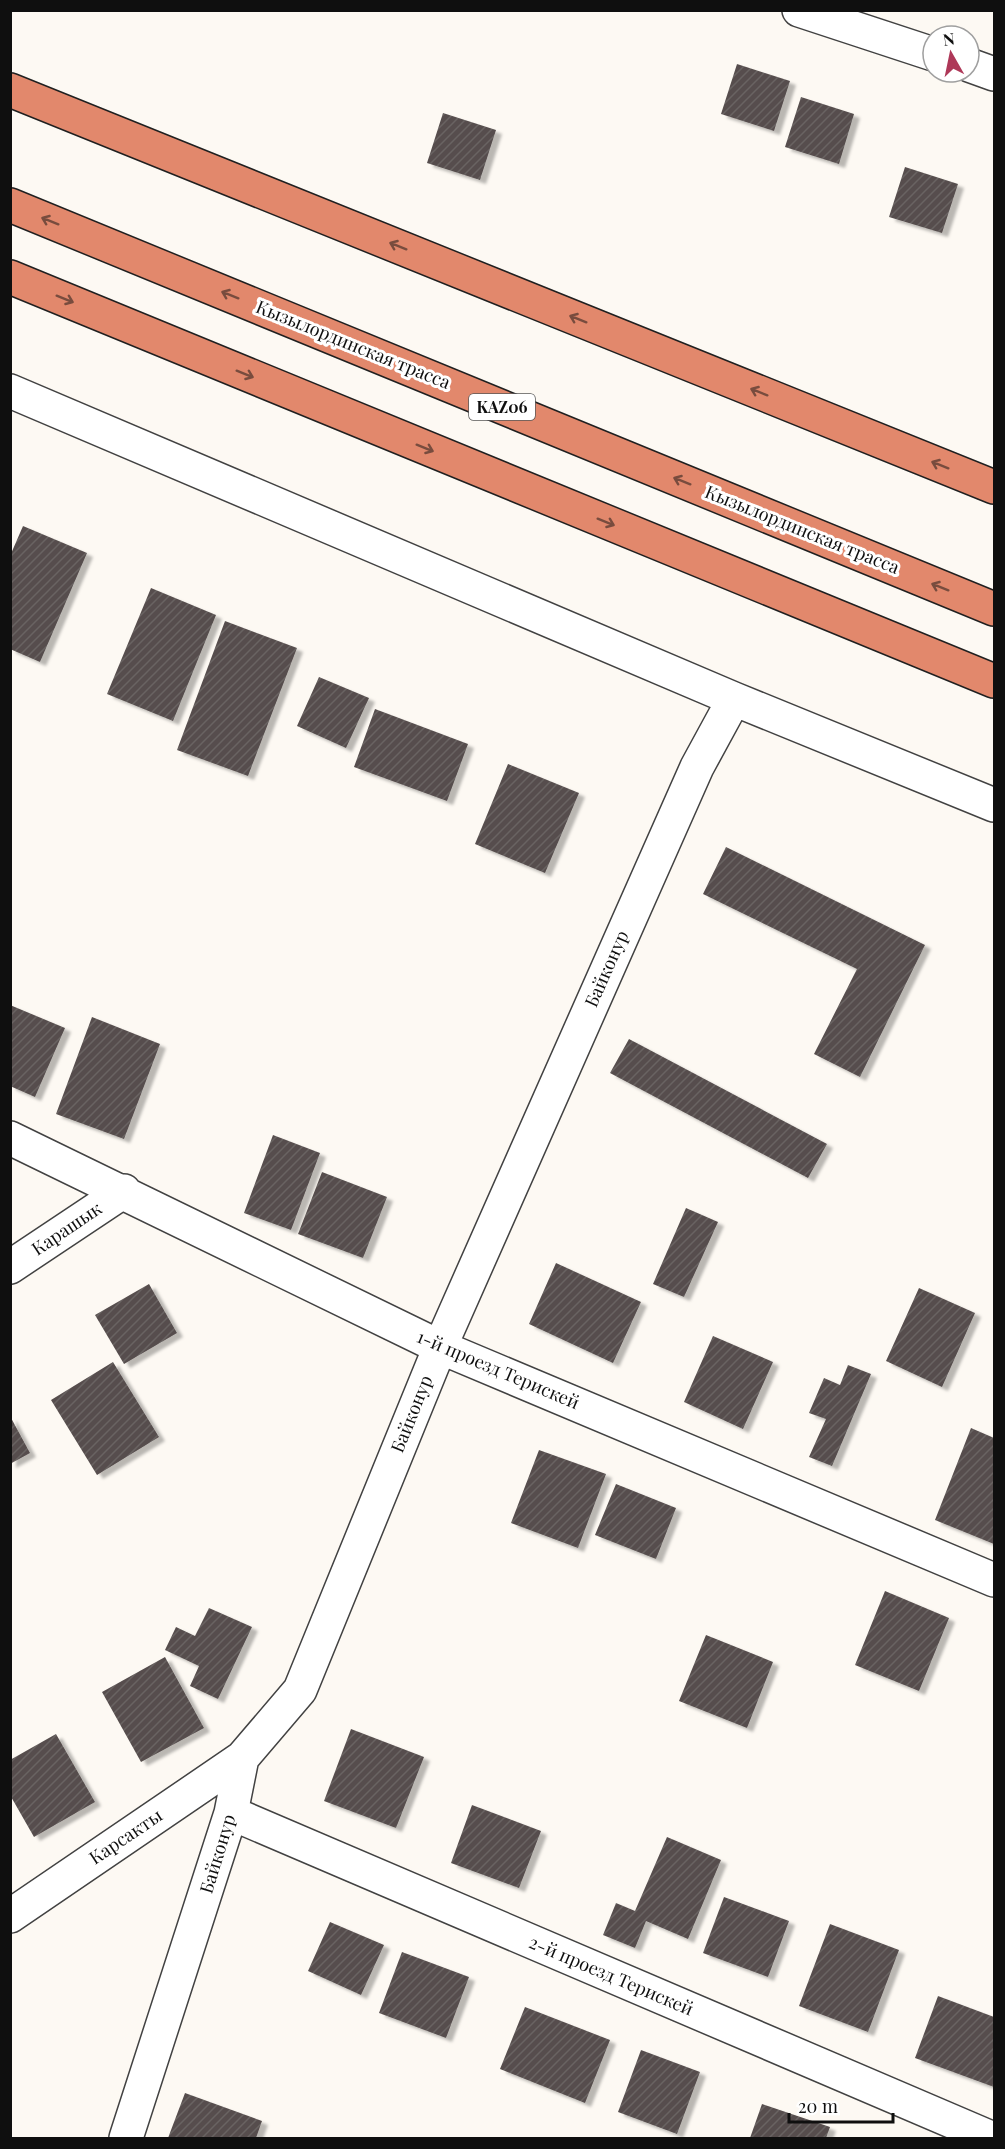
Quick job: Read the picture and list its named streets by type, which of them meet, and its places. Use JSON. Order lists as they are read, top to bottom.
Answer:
{
  "streets": {
    "highway": ["Кызылординская трасса", "KАZ06"],
    "street": [
      "Байконур",
      "Карашык",
      "1-й проезд Терискей",
      "Карсакты",
      "2-й проезд Терискей"
    ]
  },
  "crossings": [
    ["Байконур", "1-й проезд Терискей"],
    ["Байконур", "Карсакты"],
    ["Байконур", "2-й проезд Терискей"],
    ["Карашык", "1-й проезд Терискей"]
  ],
  "scale_bar": "20 m",
  "north": "top"
}
